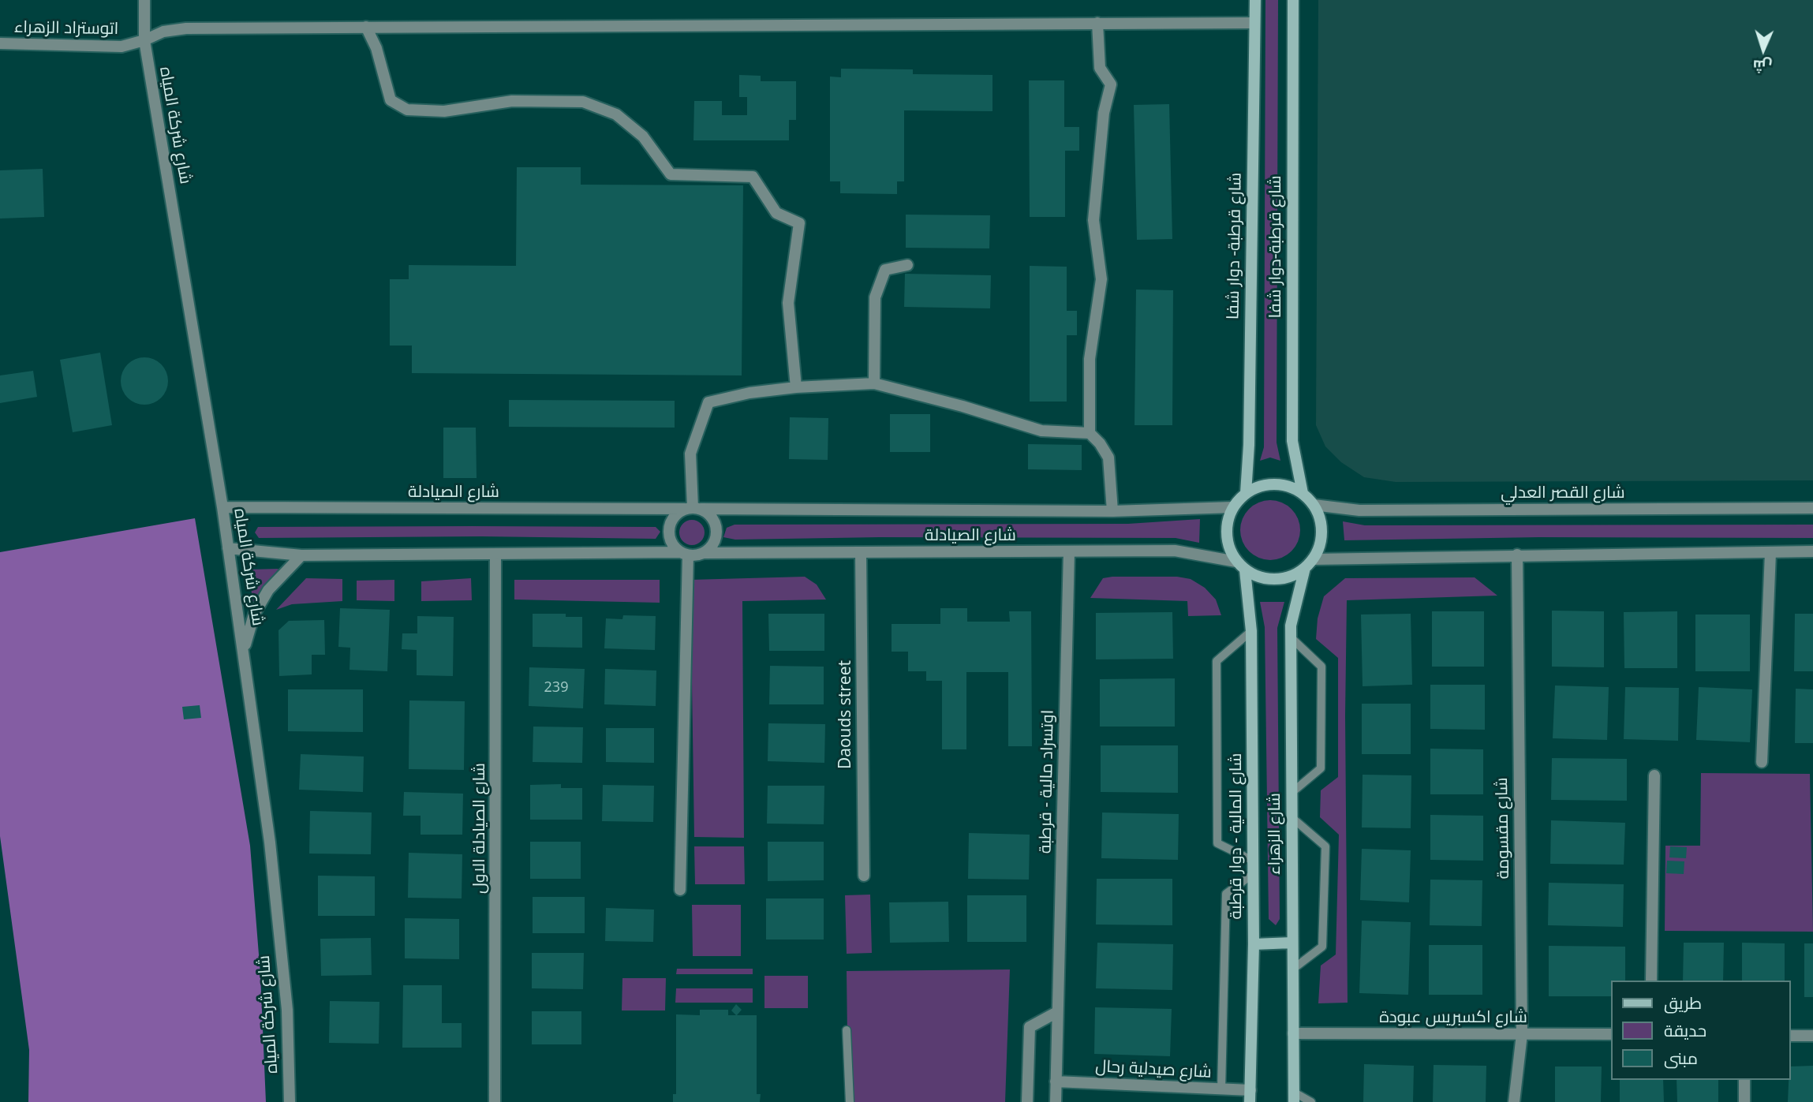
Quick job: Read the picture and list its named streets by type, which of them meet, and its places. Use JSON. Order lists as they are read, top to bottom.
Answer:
{
  "streets": {
    "main road": [
      "شارع قرطبة- دوار شفا",
      "شارع قرطبة-دوار شفا",
      "شارع الزهراء",
      "شارع المالية - دوار قرطبة"
    ],
    "street": [
      "اتوستراد الزهراء",
      "شارع شركة المياه",
      "شارع الصيادلة",
      "شارع القصر العدلي",
      "Daouds street",
      "اوتسراد مالية - قرطبة",
      "شارع الصيادلة الاول",
      "شارع مقسومة",
      "شارع اكسبريس عبودة",
      "شارع صيدلية رحال"
    ]
  },
  "crossings": [
    ["اتوستراد الزهراء", "شارع شركة المياه"],
    ["اتوستراد الزهراء", "شارع قرطبة- دوار شفا"],
    ["شارع شركة المياه", "شارع الصيادلة"],
    ["شارع قرطبة- دوار شفا", "شارع قرطبة-دوار شفا"],
    ["شارع قرطبة- دوار شفا", "شارع الصيادلة"],
    ["شارع قرطبة- دوار شفا", "شارع القصر العدلي"],
    ["شارع قرطبة- دوار شفا", "شارع الزهراء"],
    ["شارع قرطبة- دوار شفا", "شارع المالية - دوار قرطبة"],
    ["شارع قرطبة-دوار شفا", "شارع الصيادلة"],
    ["شارع قرطبة-دوار شفا", "شارع القصر العدلي"],
    ["شارع قرطبة-دوار شفا", "شارع الزهراء"],
    ["شارع قرطبة-دوار شفا", "شارع المالية - دوار قرطبة"],
    ["شارع الصيادلة", "شارع القصر العدلي"],
    ["شارع الصيادلة", "Daouds street"],
    ["شارع الصيادلة", "اوتسراد مالية - قرطبة"],
    ["شارع الصيادلة", "شارع الزهراء"],
    ["شارع الصيادلة", "شارع المالية - دوار قرطبة"],
    ["شارع القصر العدلي", "شارع الزهراء"],
    ["شارع القصر العدلي", "شارع المالية - دوار قرطبة"],
    ["اوتسراد مالية - قرطبة", "شارع صيدلية رحال"],
    ["شارع مقسومة", "شارع اكسبريس عبودة"],
    ["شارع الزهراء", "شارع المالية - دوار قرطبة"],
    ["شارع الزهراء", "شارع اكسبريس عبودة"],
    ["شارع المالية - دوار قرطبة", "شارع صيدلية رحال"]
  ],
  "house_numbers": ["239"],
  "legend": ["طريق", "حديقة", "مبنى"],
  "north": "bottom"
}
